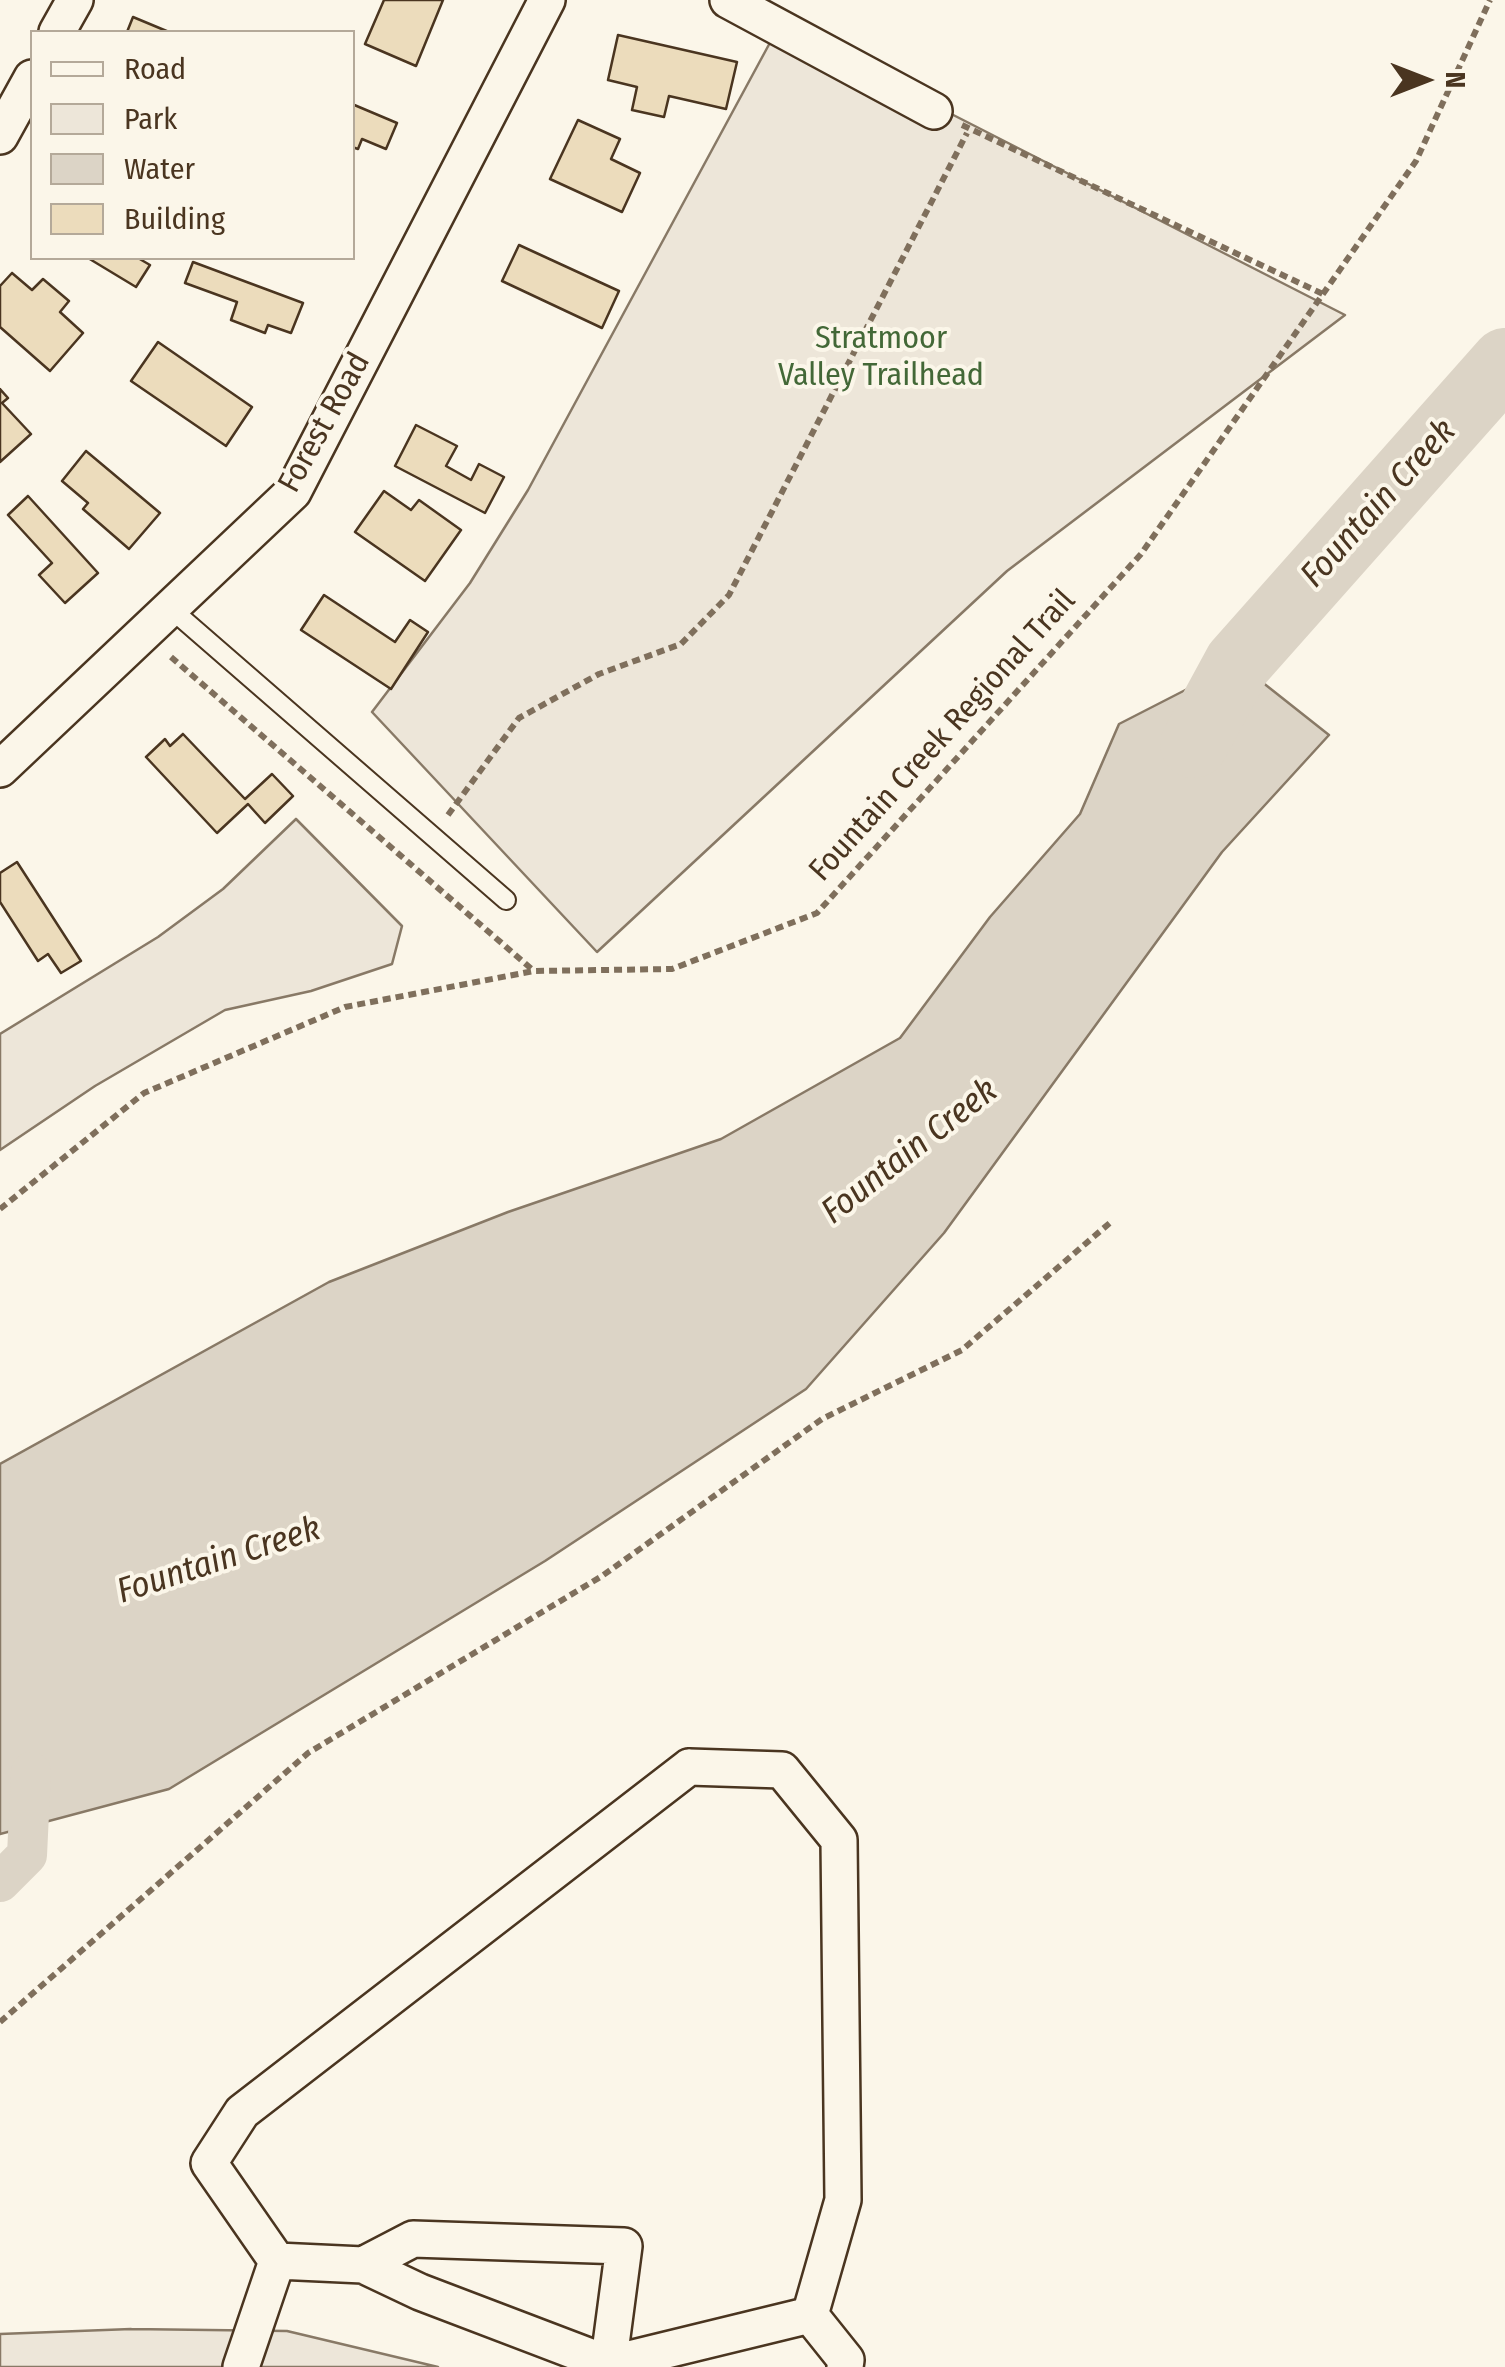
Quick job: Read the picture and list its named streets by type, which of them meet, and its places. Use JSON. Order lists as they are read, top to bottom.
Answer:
{
  "streets": {
    "street": ["Forest Road"],
    "path": ["Fountain Creek Regional Trail"]
  },
  "water": ["Fountain Creek"],
  "parks": ["Stratmoor Valley Trailhead"],
  "legend": [
    "Road",
    "Park",
    "Water",
    "Building"
  ],
  "north": "right"
}
